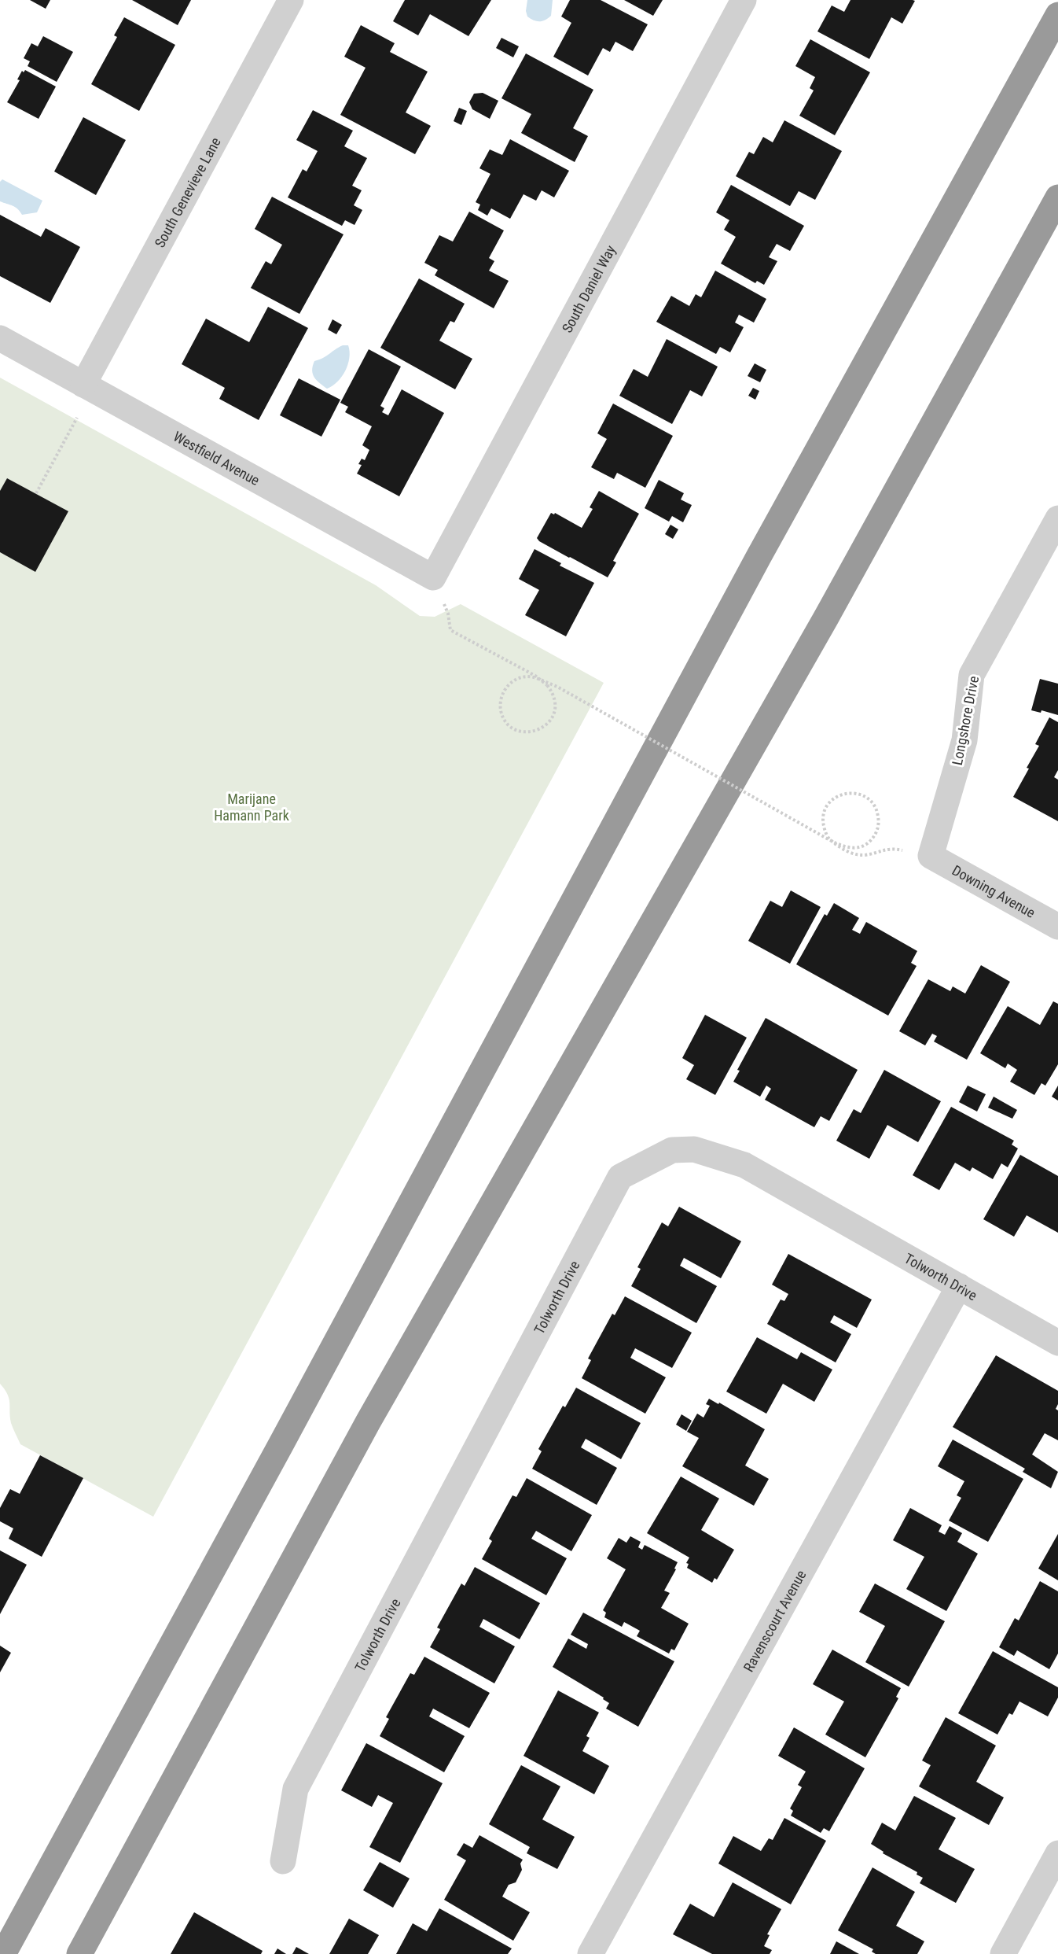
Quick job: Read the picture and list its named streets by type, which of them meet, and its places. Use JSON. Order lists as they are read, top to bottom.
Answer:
{
  "streets": {
    "street": [
      "South Genevieve Lane",
      "South Daniel Way",
      "Westfield Avenue",
      "Longshore Drive",
      "Downing Avenue",
      "Tolworth Drive",
      "Ravenscourt Avenue"
    ]
  },
  "crossings": [
    ["South Genevieve Lane", "Westfield Avenue"],
    ["South Daniel Way", "Westfield Avenue"],
    ["Longshore Drive", "Downing Avenue"],
    ["Tolworth Drive", "Ravenscourt Avenue"]
  ],
  "parks": ["Marijane Hamann Park"]
}
